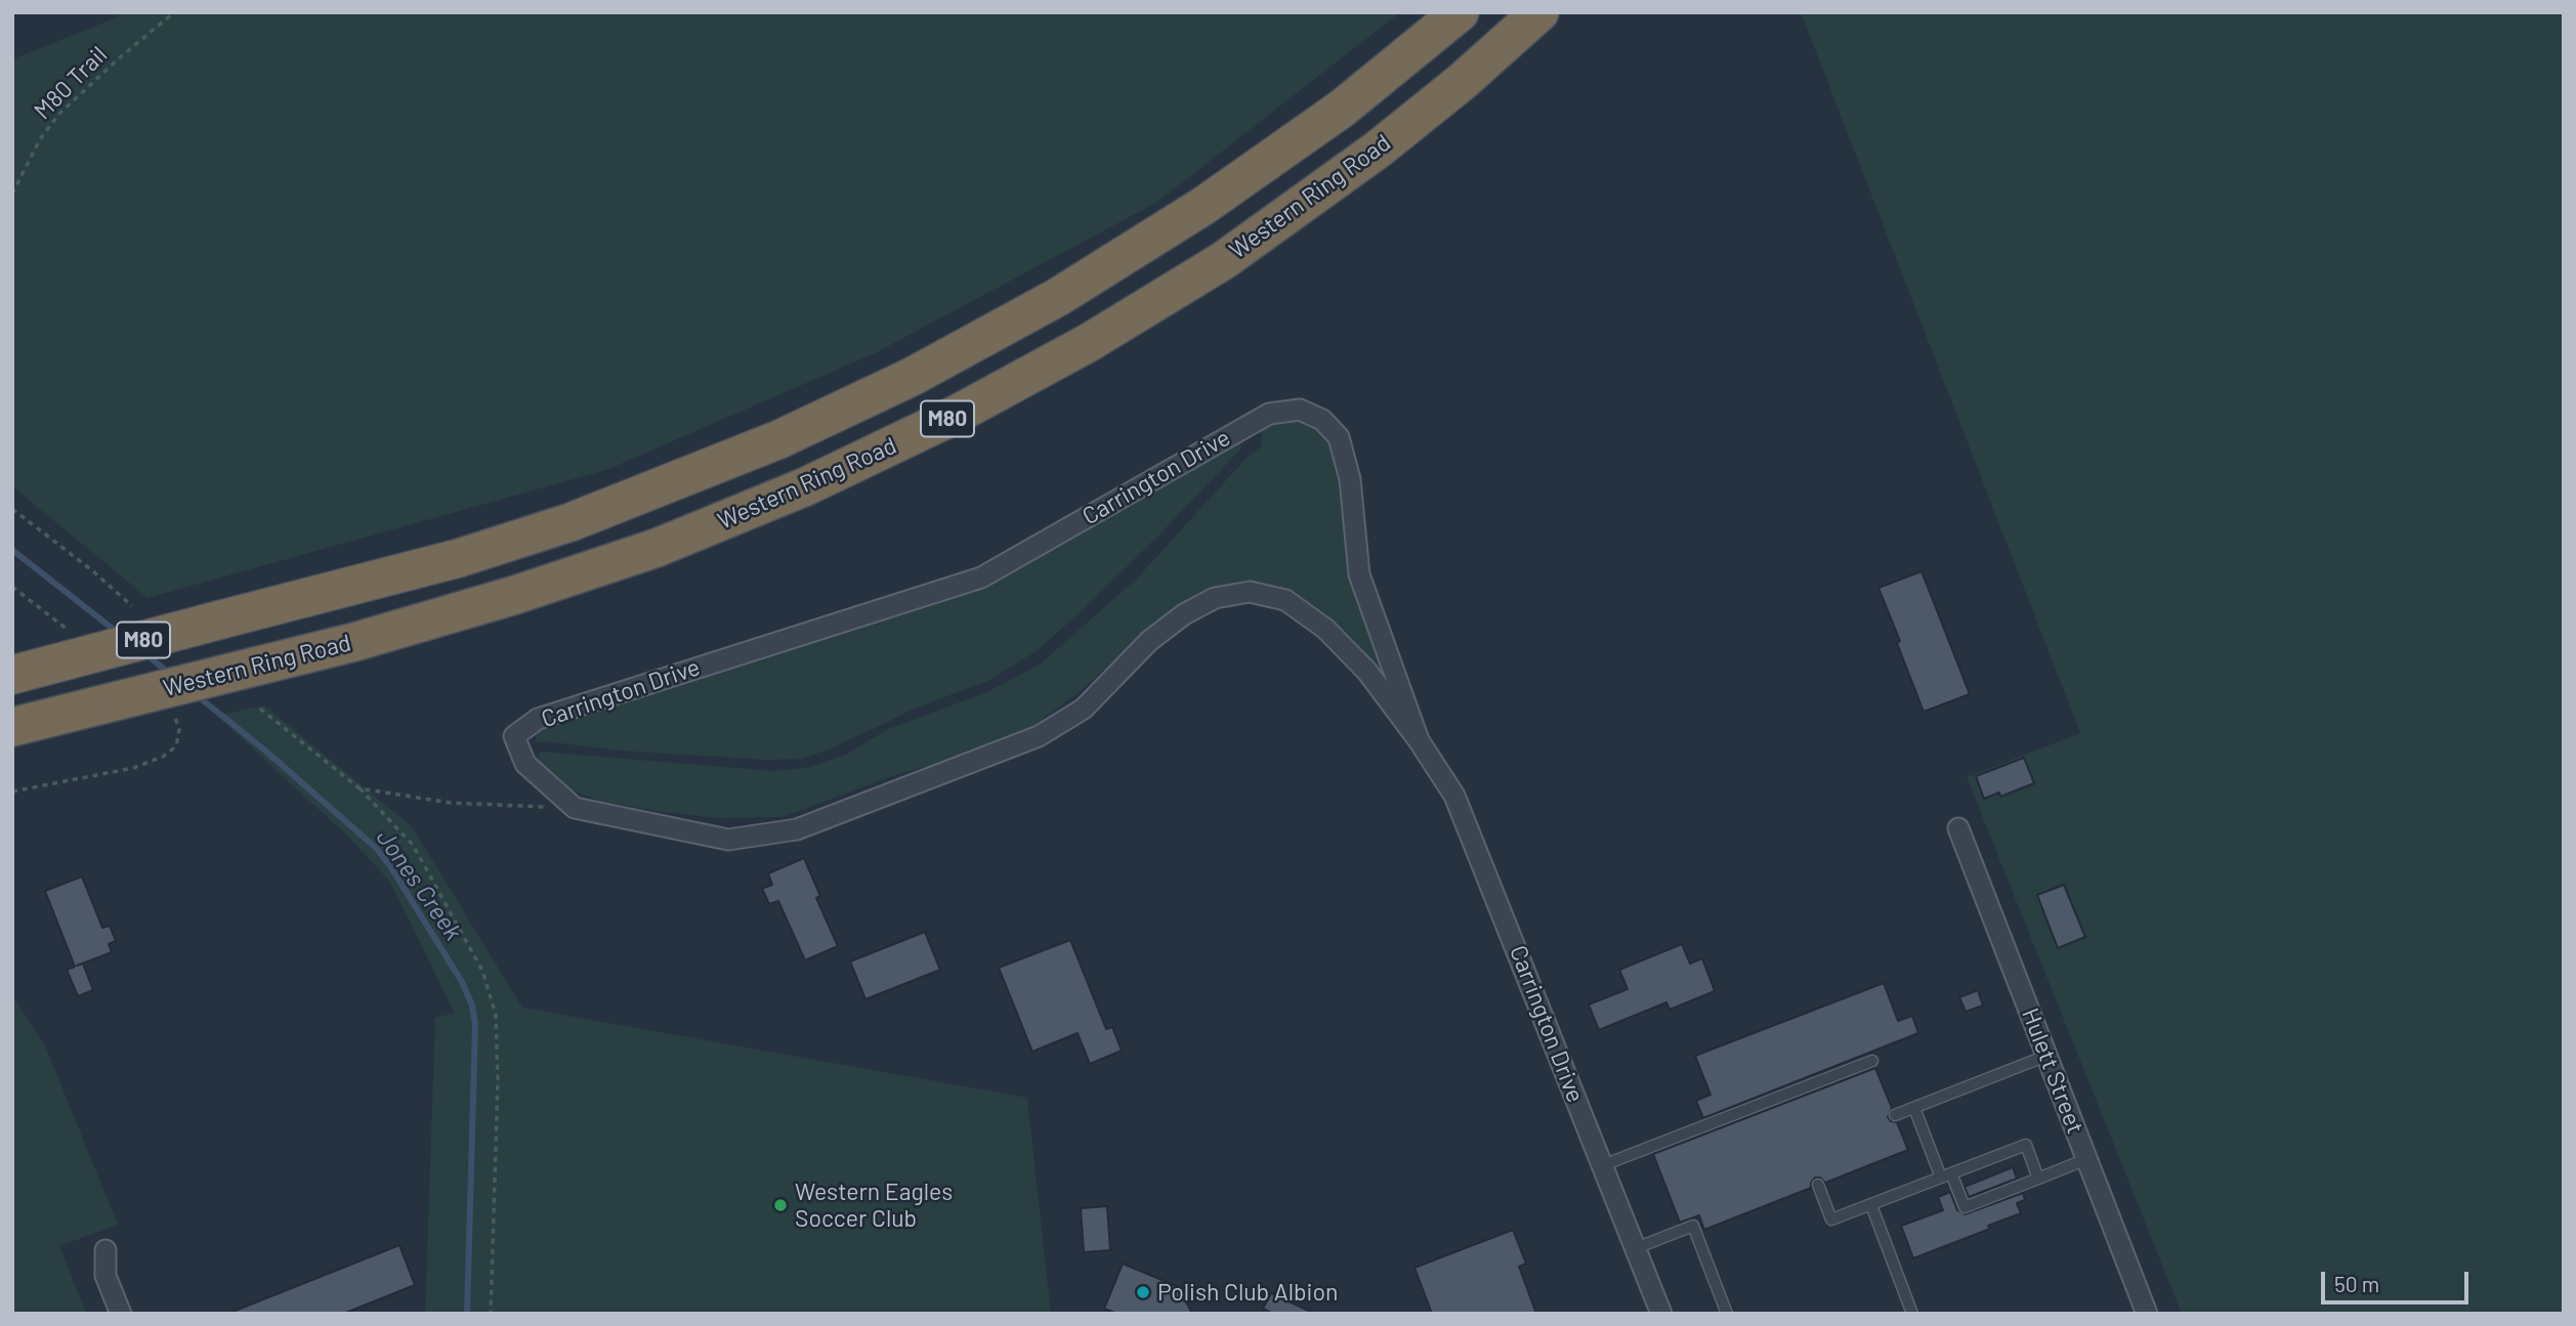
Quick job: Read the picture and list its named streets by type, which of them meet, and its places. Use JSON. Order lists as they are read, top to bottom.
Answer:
{
  "streets": {
    "highway": ["Western Ring Road", "M80"],
    "street": ["Carrington Drive", "Hulett Street"],
    "path": ["M80 Trail"]
  },
  "water": ["Jones Creek"],
  "places": ["Western Eagles Soccer Club", "Polish Club Albion"],
  "scale_bar": "50 m"
}
